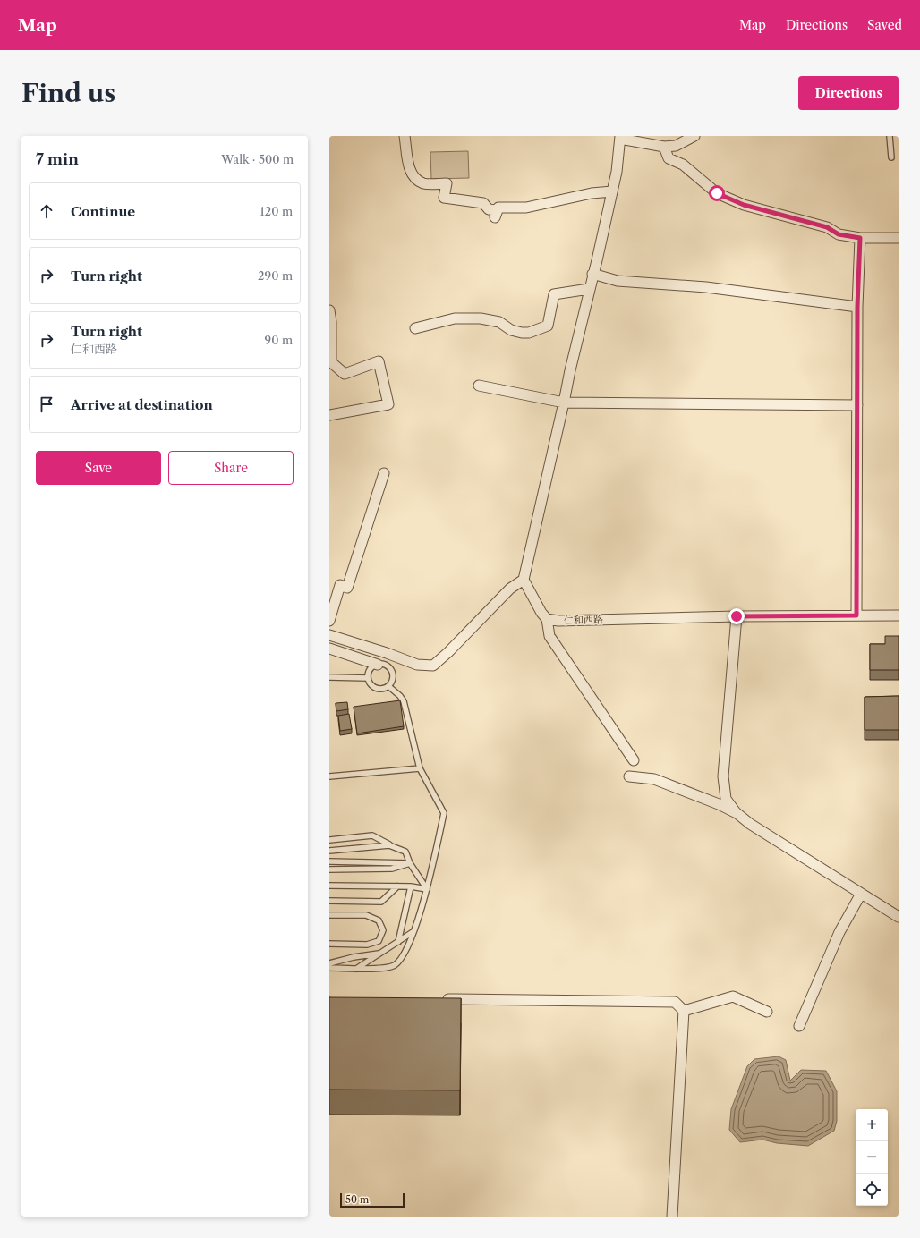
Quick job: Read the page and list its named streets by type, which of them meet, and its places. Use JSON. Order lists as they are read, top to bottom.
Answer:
{
  "streets": {
    "street": ["仁和西路"]
  },
  "scale_bar": "50 m",
  "page": {
    "header": "Map",
    "nav": ["Map", "Directions", "Saved"],
    "buttons": [
      "Directions",
      ["Save", "Share"]
    ],
    "title": "Find us",
    "heading": ["7 min", "Walk · 500 m"],
    "list": [
      ["Continue", "120 m"],
      ["Turn right", "290 m"],
      ["Turn right", "仁和西路", "90 m"],
      "Arrive at destination"
    ],
    "map_buttons": ["+", "−"],
    "scale": "50 m"
  }
}
